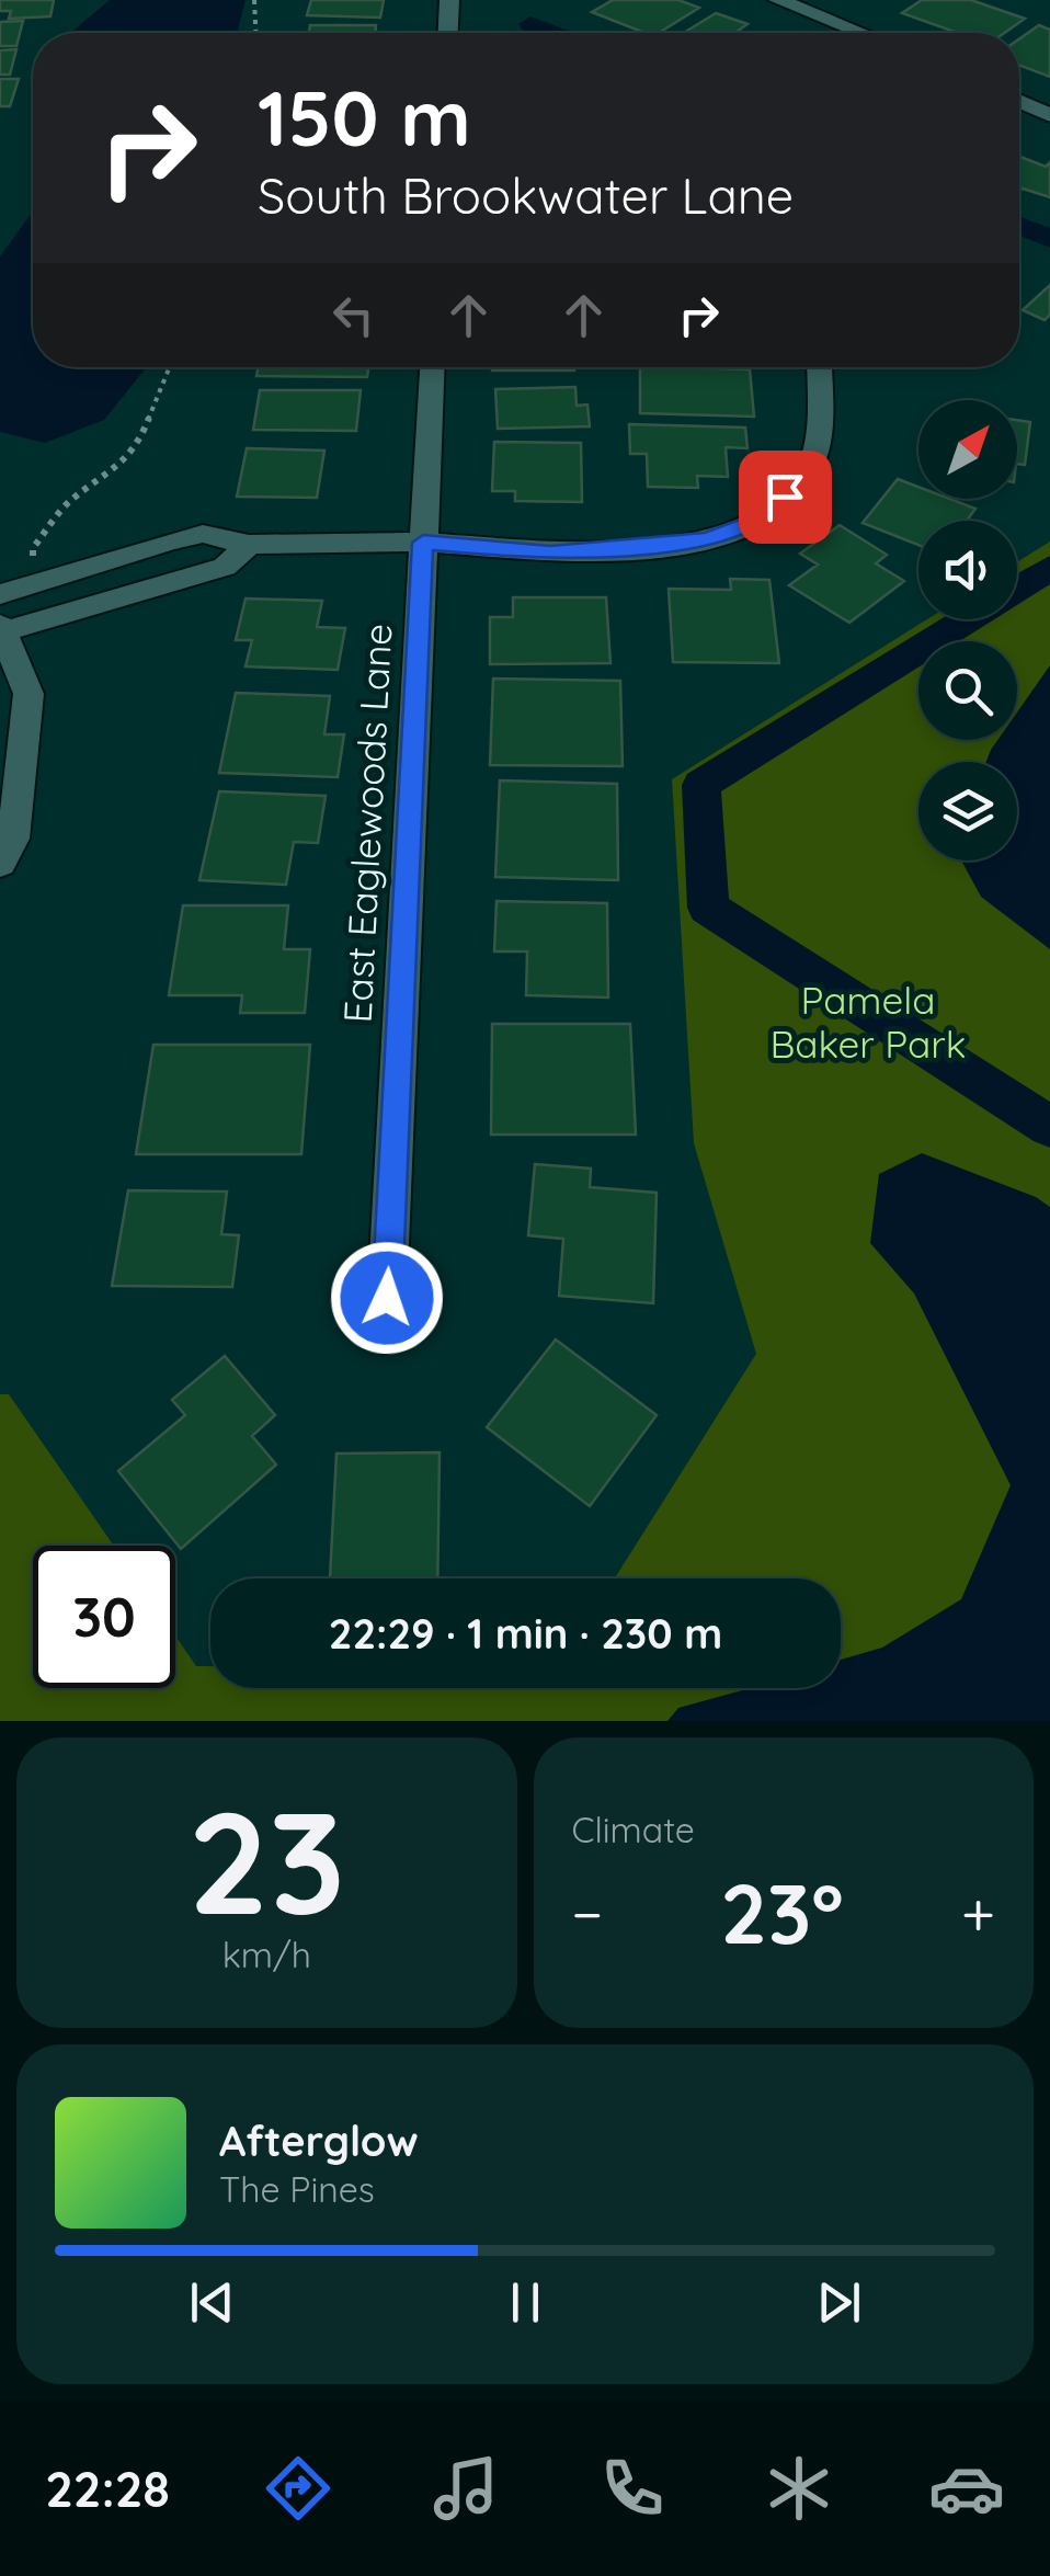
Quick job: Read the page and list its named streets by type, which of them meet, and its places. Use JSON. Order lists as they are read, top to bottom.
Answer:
{
  "streets": {
    "street": ["East Eaglewoods Lane"]
  },
  "parks": ["Pamela Baker Park"],
  "north": "top right",
  "page": {
    "turn": ["150 m", "South Brookwater Lane"],
    "limit": "30",
    "trip": "22:29 · 1 min · 230 m",
    "tile": [
      ["23", "km/h"],
      "Climate"
    ],
    "heat": ["−", "23°", "+"],
    "song": ["Afterglow", "The Pines"],
    "tabs": "22:28"
  }
}
